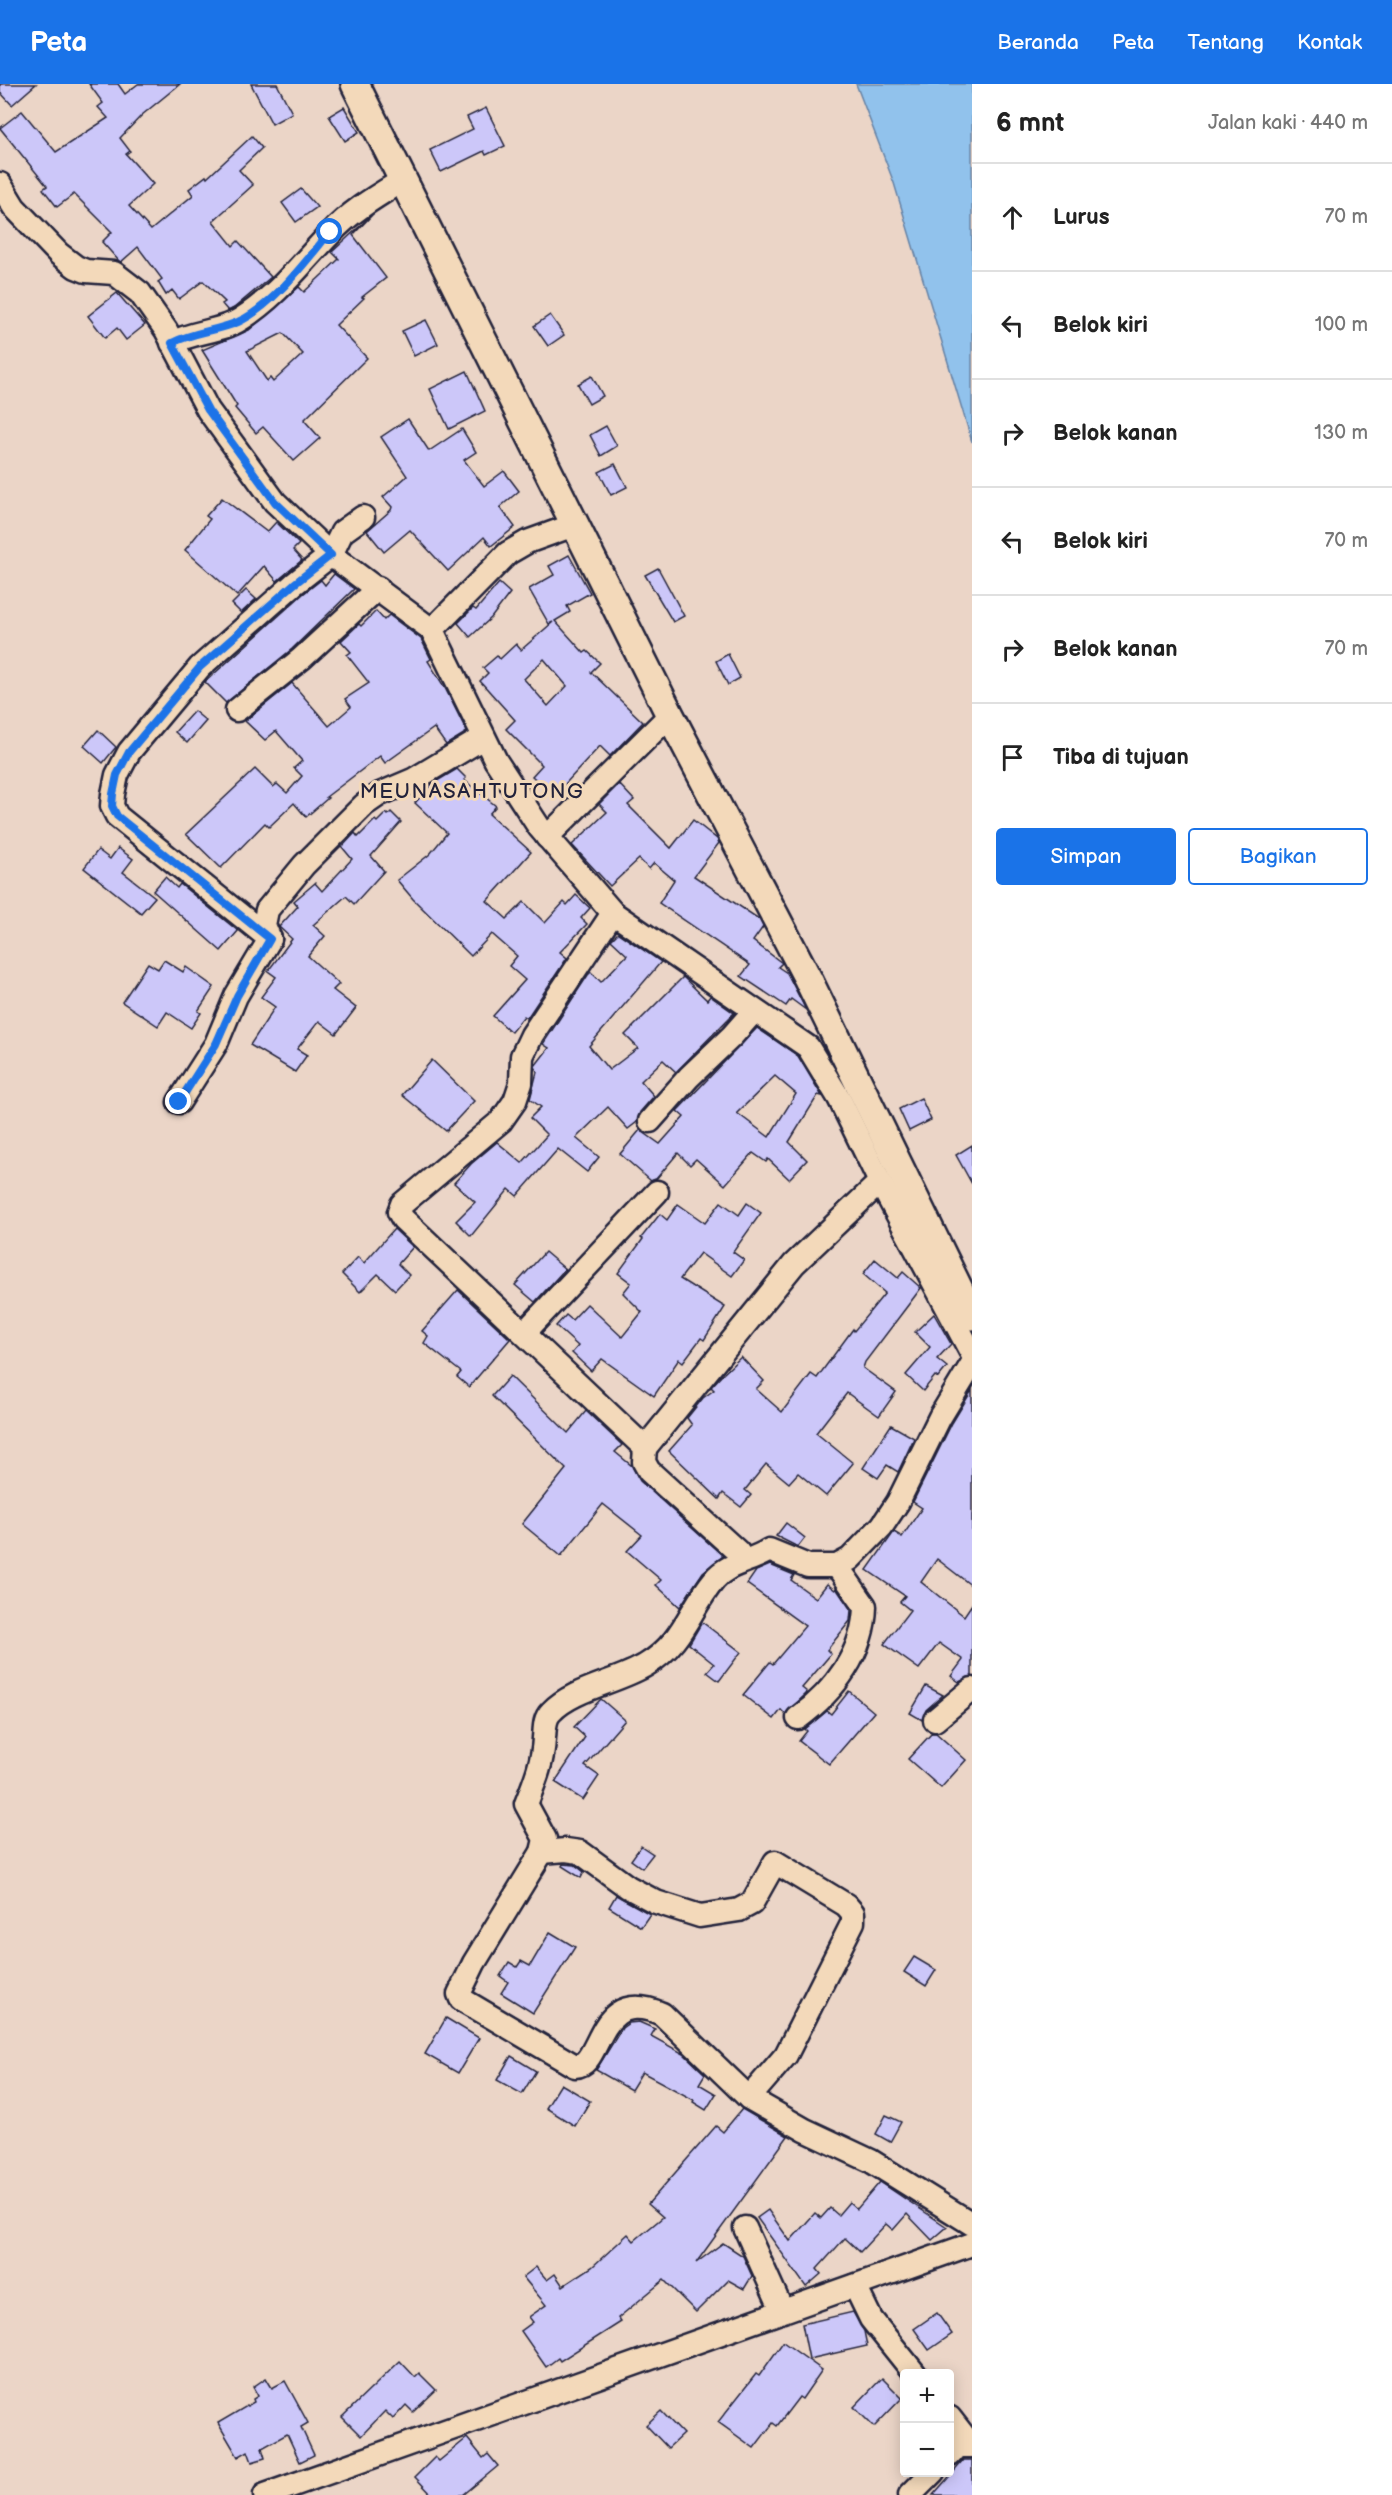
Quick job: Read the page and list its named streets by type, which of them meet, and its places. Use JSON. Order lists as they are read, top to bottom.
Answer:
{
  "districts": ["MEUNASAHTUTONG"],
  "page": {
    "header": "Peta",
    "nav": [
      "Beranda",
      "Peta",
      "Tentang",
      "Kontak"
    ],
    "heading": ["6 mnt", "Jalan kaki · 440 m"],
    "list": [
      ["Lurus", "70 m"],
      ["Belok kiri", "100 m"],
      ["Belok kanan", "130 m"],
      ["Belok kiri", "70 m"],
      ["Belok kanan", "70 m"],
      "Tiba di tujuan"
    ],
    "buttons": ["Simpan", "Bagikan"],
    "map_buttons": ["+", "−"]
  }
}
